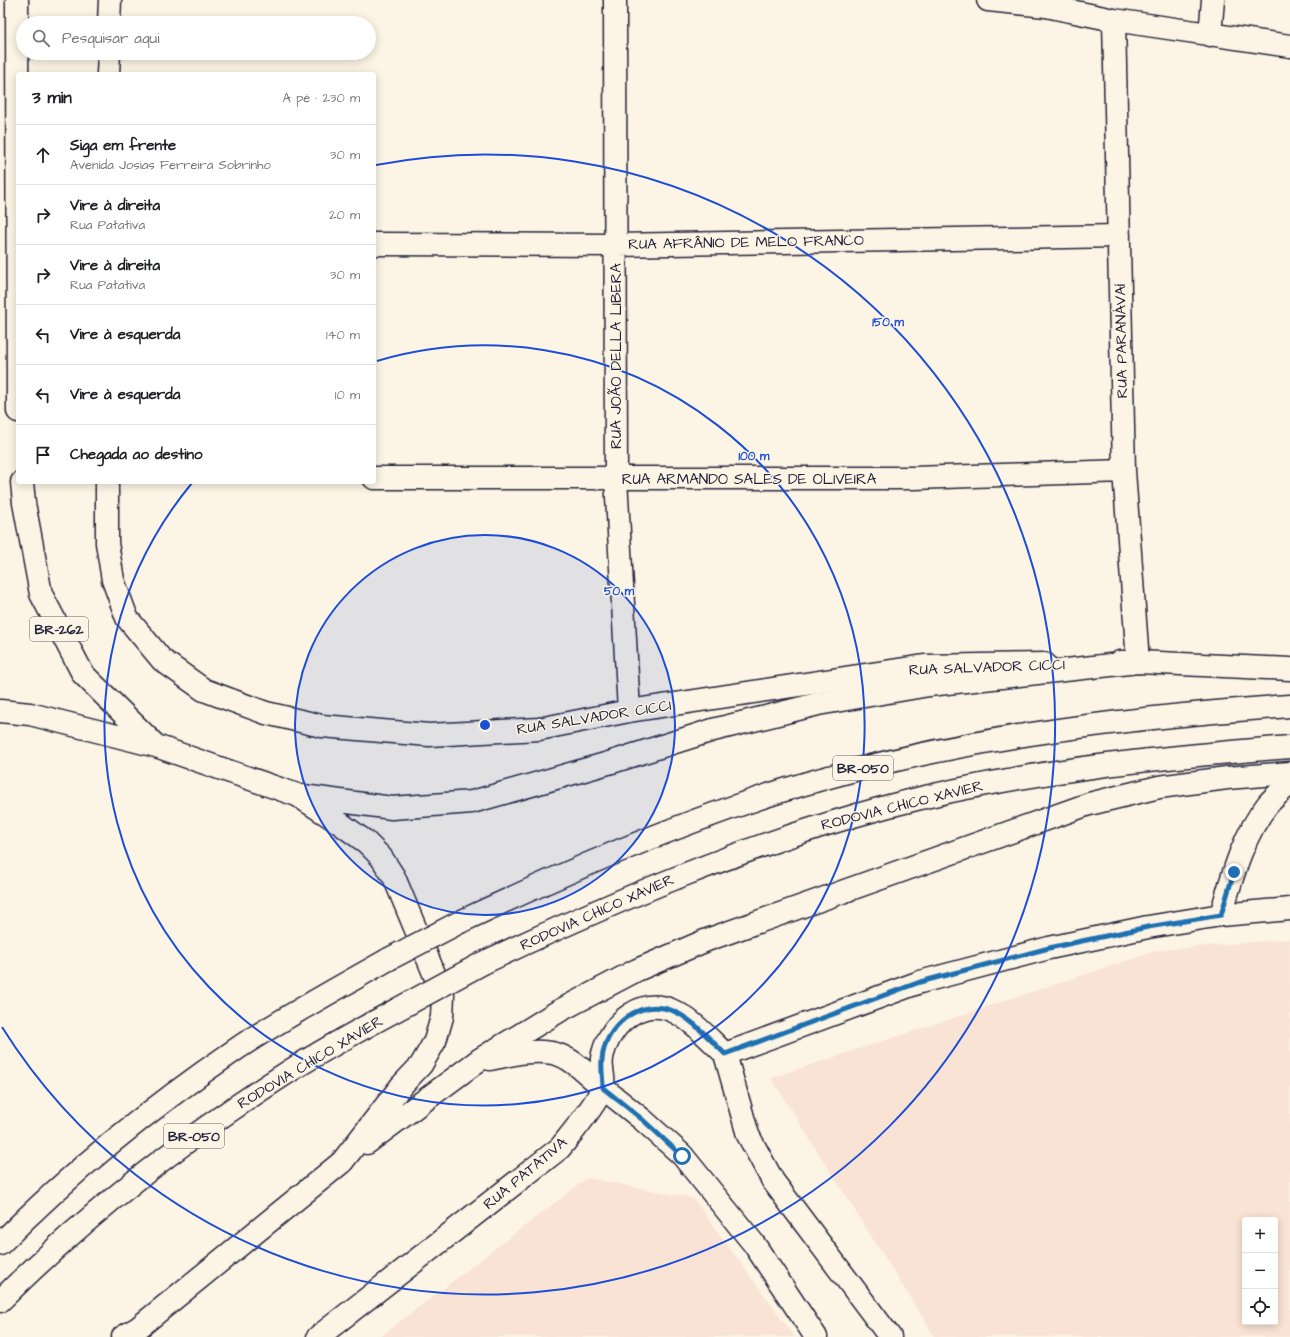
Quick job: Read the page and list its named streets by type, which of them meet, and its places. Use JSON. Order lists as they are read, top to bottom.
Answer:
{
  "streets": {
    "main road": [
      "RUA AFRÂNIO DE MELO FRANCO",
      "RUA PARANÁVAÍ",
      "RUA JOÃO DELLA LIBERA",
      "RUA ARMANDO SALES DE OLIVEIRA",
      "BR-262",
      "RUA SALVADOR CICCI",
      "BR-050",
      "RODOVIA CHICO XAVIER",
      "RUA PATATIVA"
    ]
  },
  "crossings": [
    ["RUA AFRÂNIO DE MELO FRANCO", "RUA PARANÁVAÍ"],
    ["RUA AFRÂNIO DE MELO FRANCO", "RUA JOÃO DELLA LIBERA"],
    ["RUA PARANÁVAÍ", "RUA ARMANDO SALES DE OLIVEIRA"],
    ["RUA PARANÁVAÍ", "RUA SALVADOR CICCI"],
    ["RUA JOÃO DELLA LIBERA", "RUA ARMANDO SALES DE OLIVEIRA"],
    ["RUA JOÃO DELLA LIBERA", "RUA SALVADOR CICCI"]
  ],
  "page": {
    "search": "Pesquisar aqui",
    "heading": ["3 min", "A pé · 230 m"],
    "list": [
      ["Siga em frente", "Avenida Josias Ferreira Sobrinho", "30 m"],
      ["Vire à direita", "Rua Patativa", "20 m"],
      ["Vire à direita", "Rua Patativa", "30 m"],
      ["Vire à esquerda", "140 m"],
      ["Vire à esquerda", "10 m"],
      "Chegada ao destino"
    ],
    "map_buttons": ["+", "−"]
  },
  "rings": ["150 m", "100 m", "50 m"]
}
